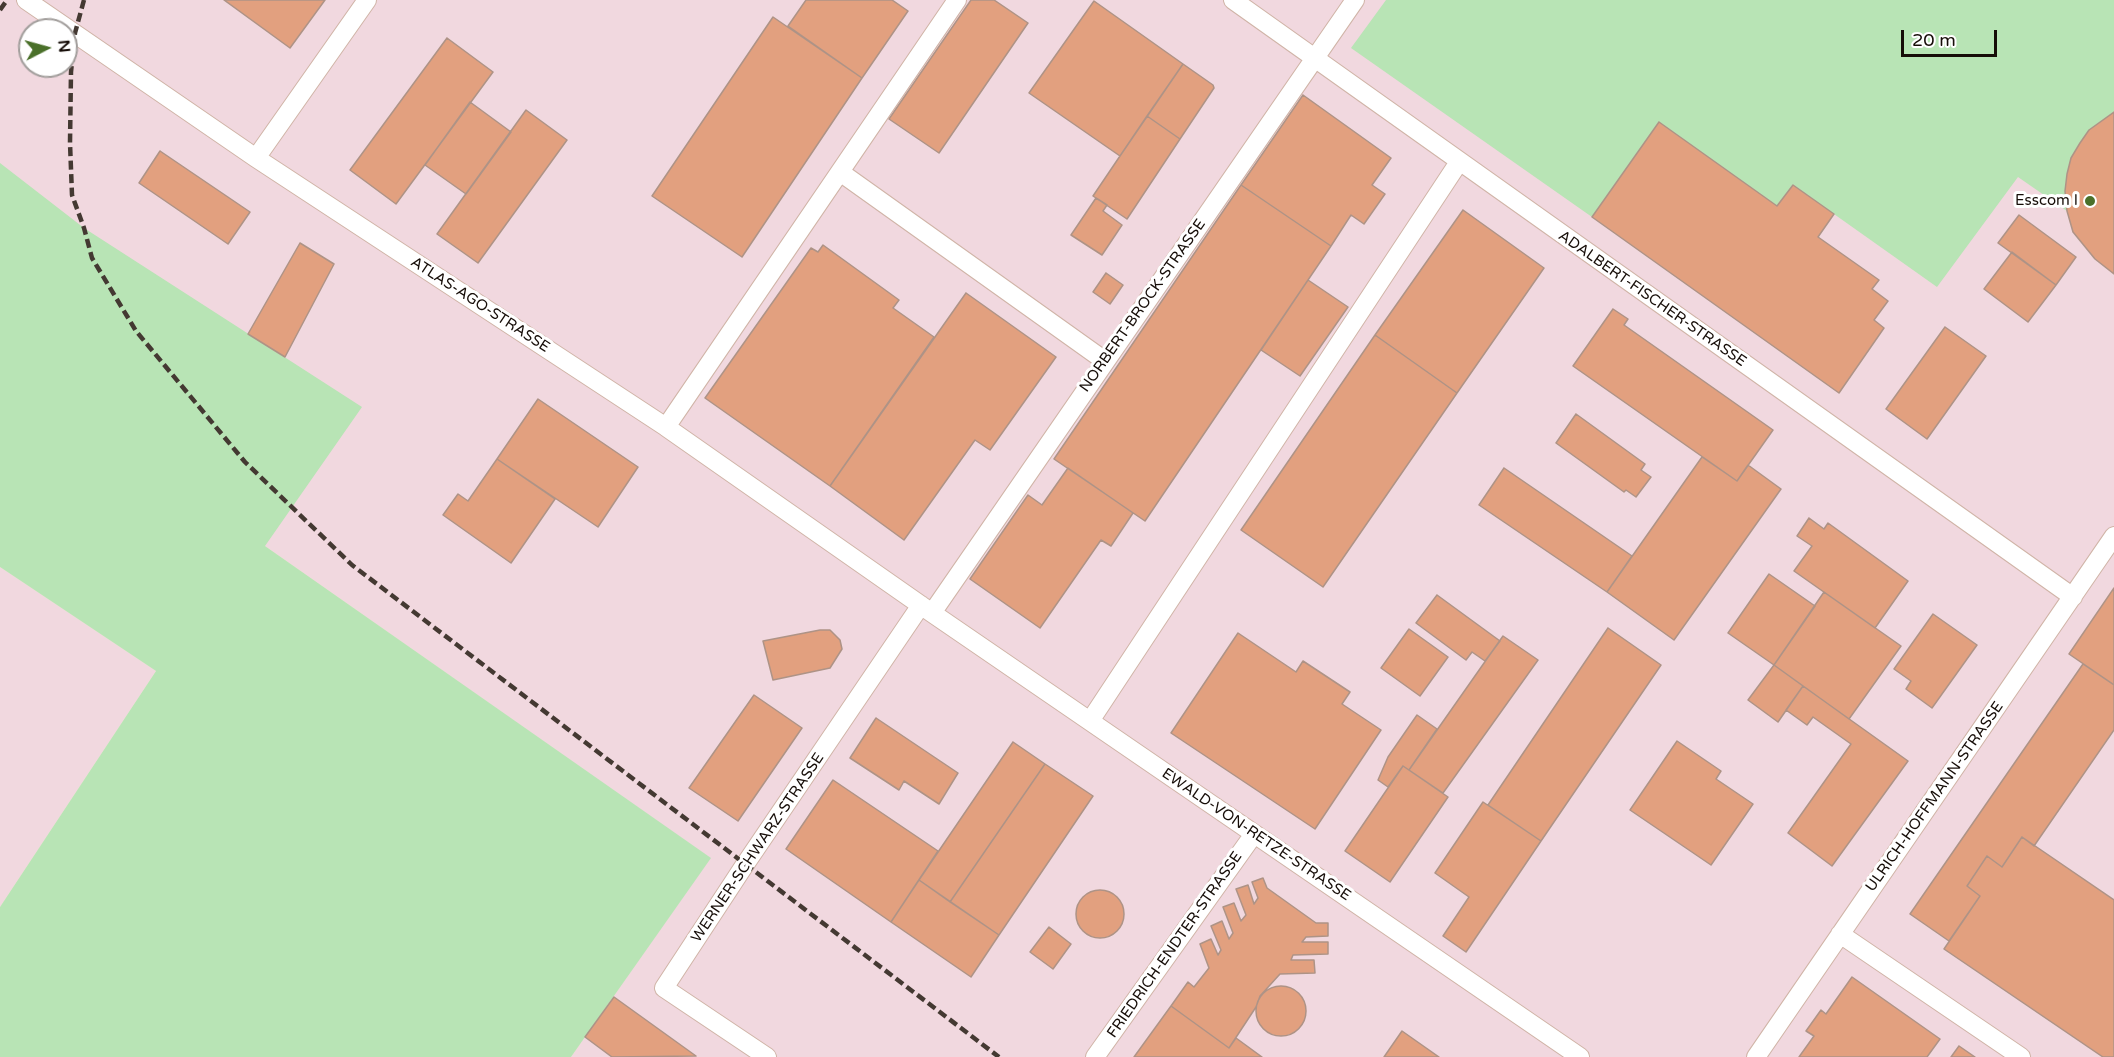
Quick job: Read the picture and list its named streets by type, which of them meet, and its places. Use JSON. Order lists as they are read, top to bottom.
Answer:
{
  "streets": {
    "lane": [
      "ADALBERT-FISCHER-STRASSE",
      "ATLAS-AGO-STRASSE",
      "NORBERT-BROCK-STRASSE",
      "ULRICH-HOFFMANN-STRASSE",
      "EWALD-VON-RETZE-STRASSE",
      "WERNER-SCHWARZ-STRASSE",
      "FRIEDRICH-ENDTER-STRASSE"
    ]
  },
  "crossings": [
    ["ADALBERT-FISCHER-STRASSE", "NORBERT-BROCK-STRASSE"],
    ["ADALBERT-FISCHER-STRASSE", "ULRICH-HOFFMANN-STRASSE"],
    ["ATLAS-AGO-STRASSE", "NORBERT-BROCK-STRASSE"],
    ["ATLAS-AGO-STRASSE", "EWALD-VON-RETZE-STRASSE"],
    ["ATLAS-AGO-STRASSE", "WERNER-SCHWARZ-STRASSE"],
    ["NORBERT-BROCK-STRASSE", "EWALD-VON-RETZE-STRASSE"],
    ["NORBERT-BROCK-STRASSE", "WERNER-SCHWARZ-STRASSE"],
    ["EWALD-VON-RETZE-STRASSE", "WERNER-SCHWARZ-STRASSE"],
    ["EWALD-VON-RETZE-STRASSE", "FRIEDRICH-ENDTER-STRASSE"]
  ],
  "places": ["Esscom I"],
  "scale_bar": "20 m",
  "north": "right"
}
